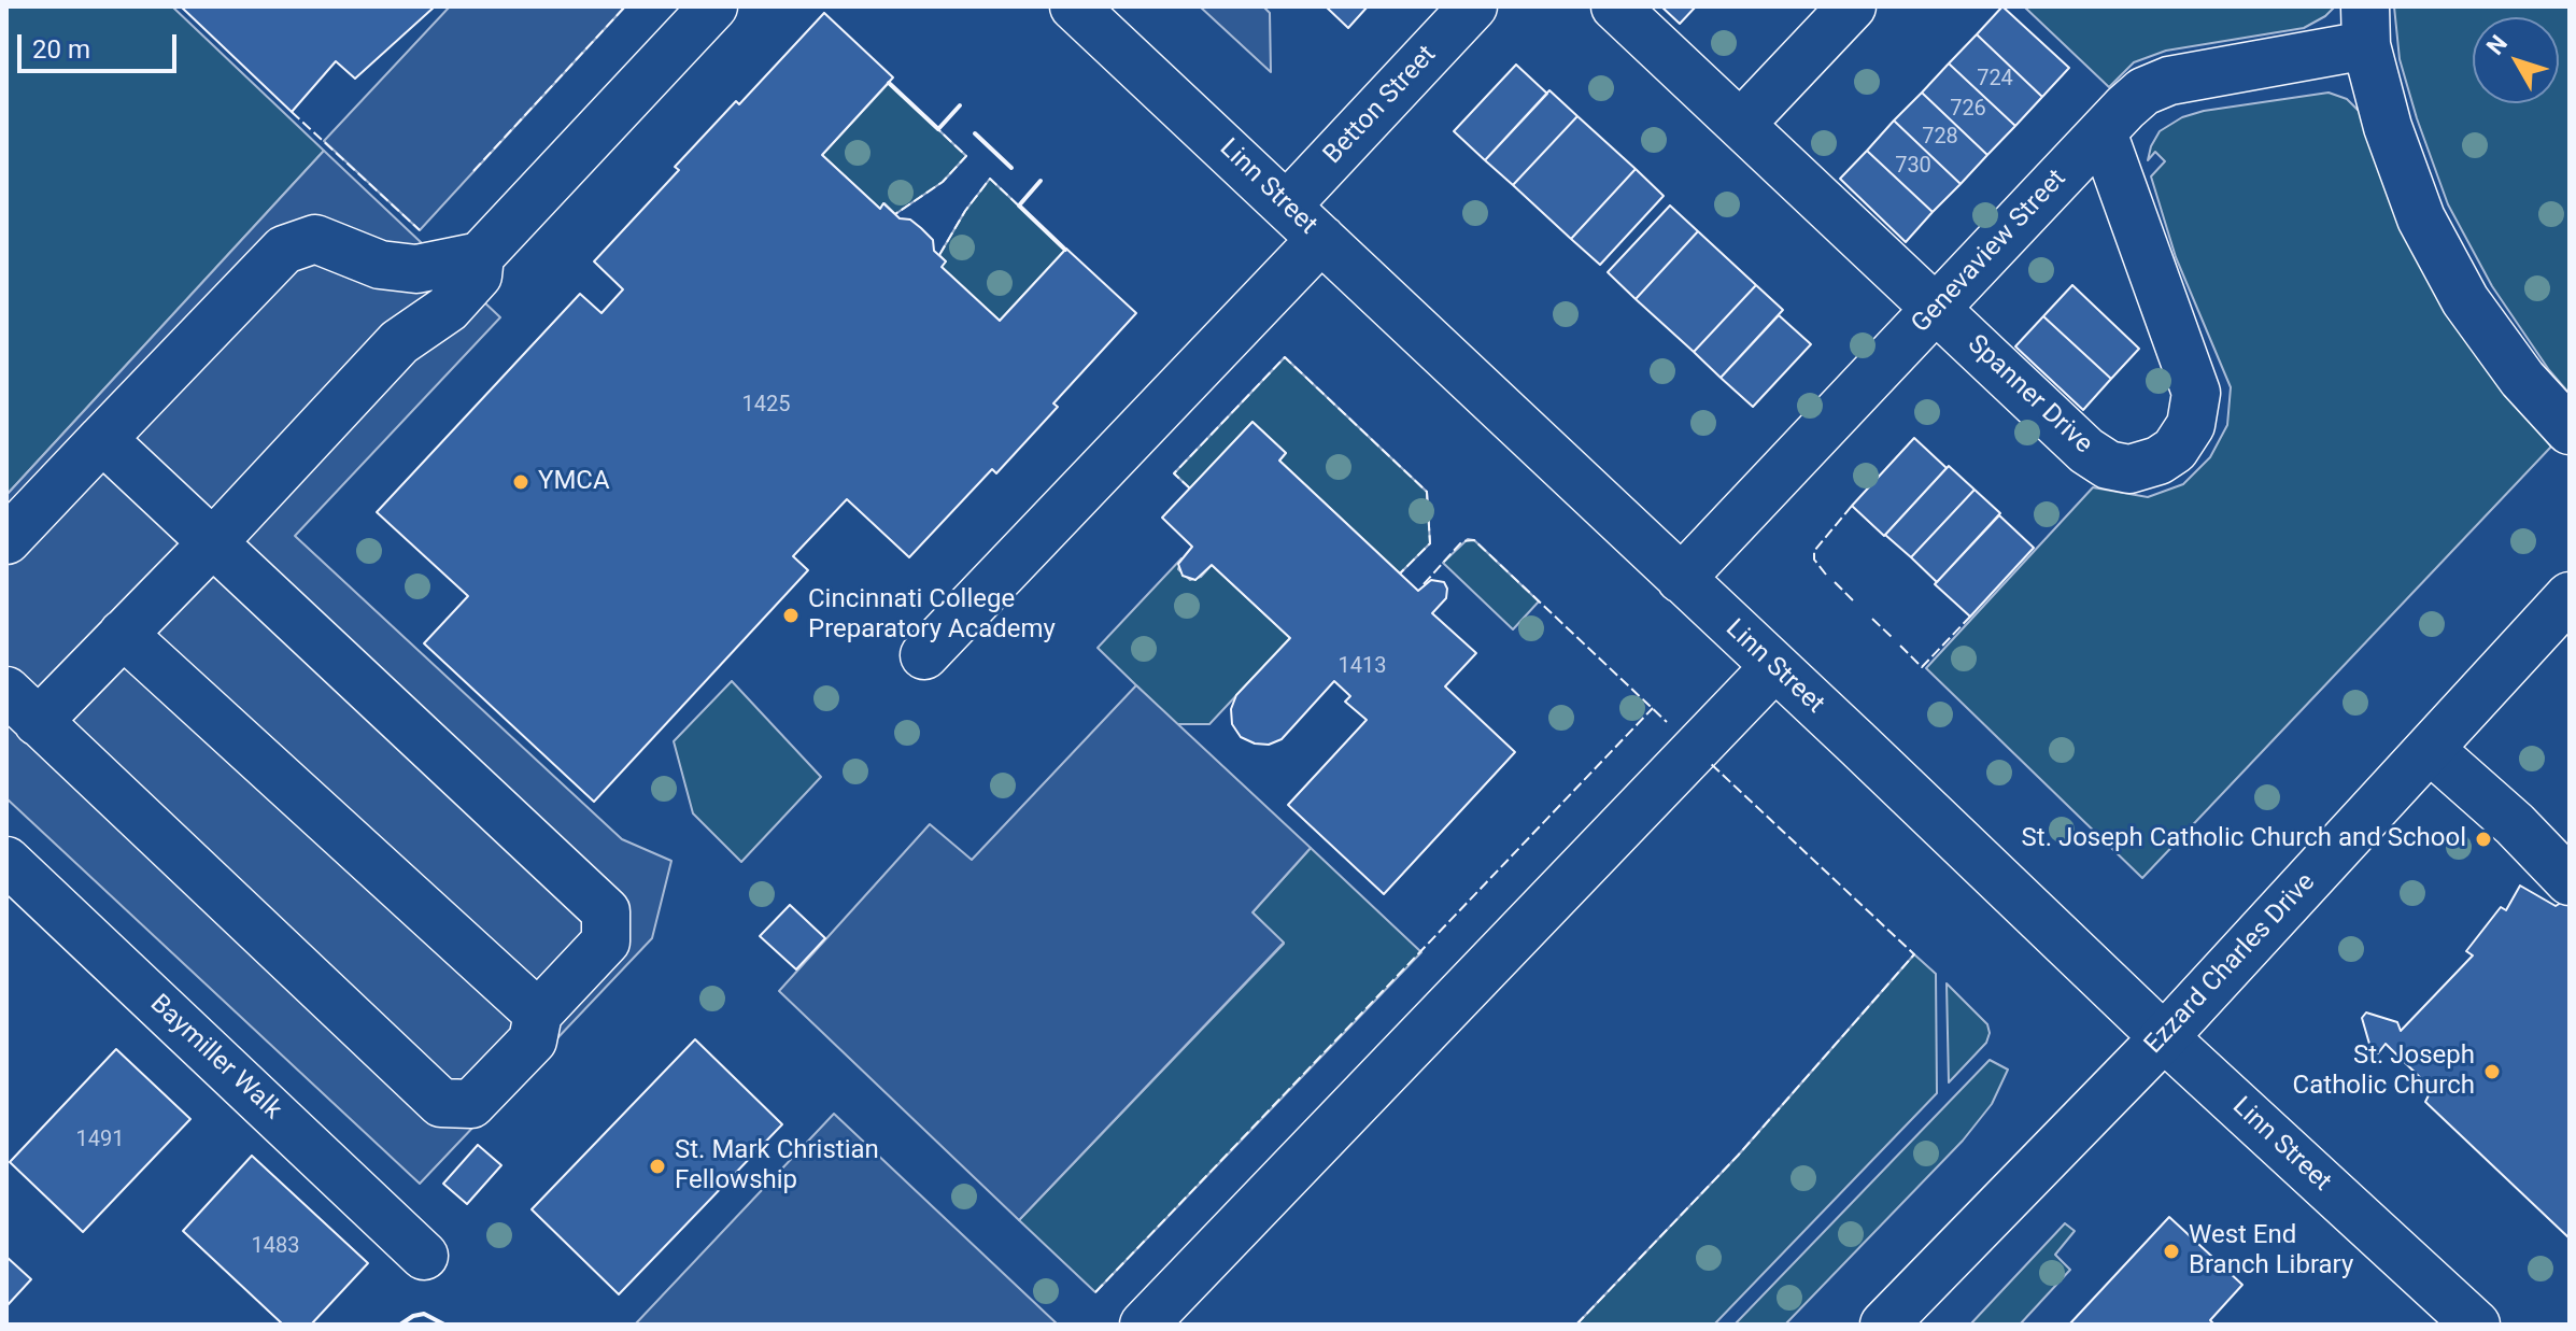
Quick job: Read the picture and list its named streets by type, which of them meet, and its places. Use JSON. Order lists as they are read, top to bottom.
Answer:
{
  "streets": {
    "street": [
      "Betton Street",
      "Linn Street",
      "Genevaview Street",
      "Spanner Drive",
      "Ezzard Charles Drive",
      "Baymiller Walk"
    ]
  },
  "crossings": [
    ["Betton Street", "Linn Street"],
    ["Linn Street", "Genevaview Street"],
    ["Linn Street", "Ezzard Charles Drive"],
    ["Genevaview Street", "Spanner Drive"]
  ],
  "places": [
    "YMCA",
    "Cincinnati College Preparatory Academy",
    "St. Joseph Catholic Church and School",
    "St. Joseph Catholic Church",
    "St. Mark Christian Fellowship",
    "West End Branch Library"
  ],
  "house_numbers": [
    "724",
    "726",
    "728",
    "730",
    "1425",
    "1413",
    "1491",
    "1483"
  ],
  "scale_bar": "20 m",
  "north": "top left"
}
